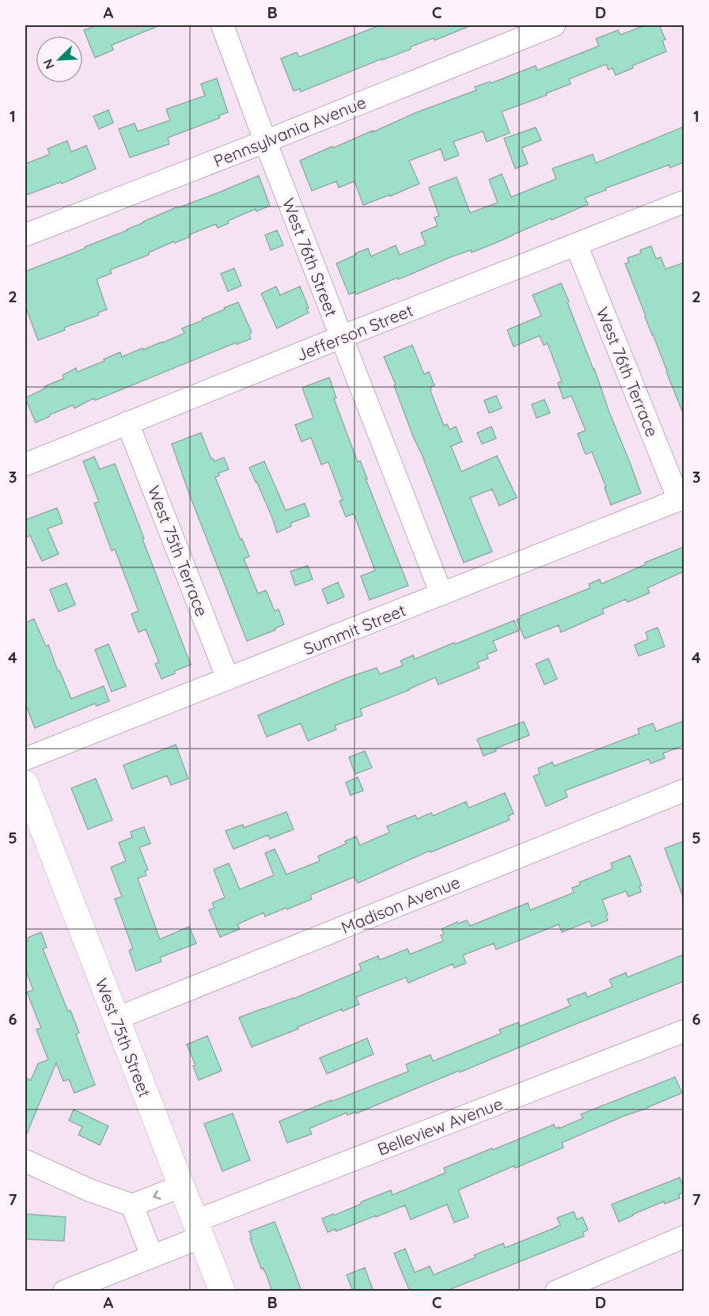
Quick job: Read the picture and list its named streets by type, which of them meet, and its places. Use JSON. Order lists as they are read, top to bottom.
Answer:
{
  "streets": {
    "main road": ["West 75th Street"],
    "street": [
      "Pennsylvania Avenue",
      "West 76th Street",
      "Jefferson Street",
      "West 76th Terrace",
      "West 75th Terrace",
      "Summit Street",
      "Madison Avenue",
      "Belleview Avenue"
    ]
  },
  "crossings": [
    ["Pennsylvania Avenue", "West 76th Street"],
    ["West 76th Street", "Jefferson Street"],
    ["West 76th Street", "Summit Street"],
    ["Jefferson Street", "West 76th Terrace"],
    ["Jefferson Street", "West 75th Terrace"],
    ["West 76th Terrace", "Summit Street"],
    ["West 75th Terrace", "Summit Street"],
    ["Madison Avenue", "West 75th Street"],
    ["West 75th Street", "Belleview Avenue"]
  ],
  "north": "bottom left",
  "grid": {
    "columns": [
      "A",
      "B",
      "C",
      "D"
    ],
    "rows": [
      "1",
      "2",
      "3",
      "4",
      "5",
      "6",
      "7"
    ]
  }
}
